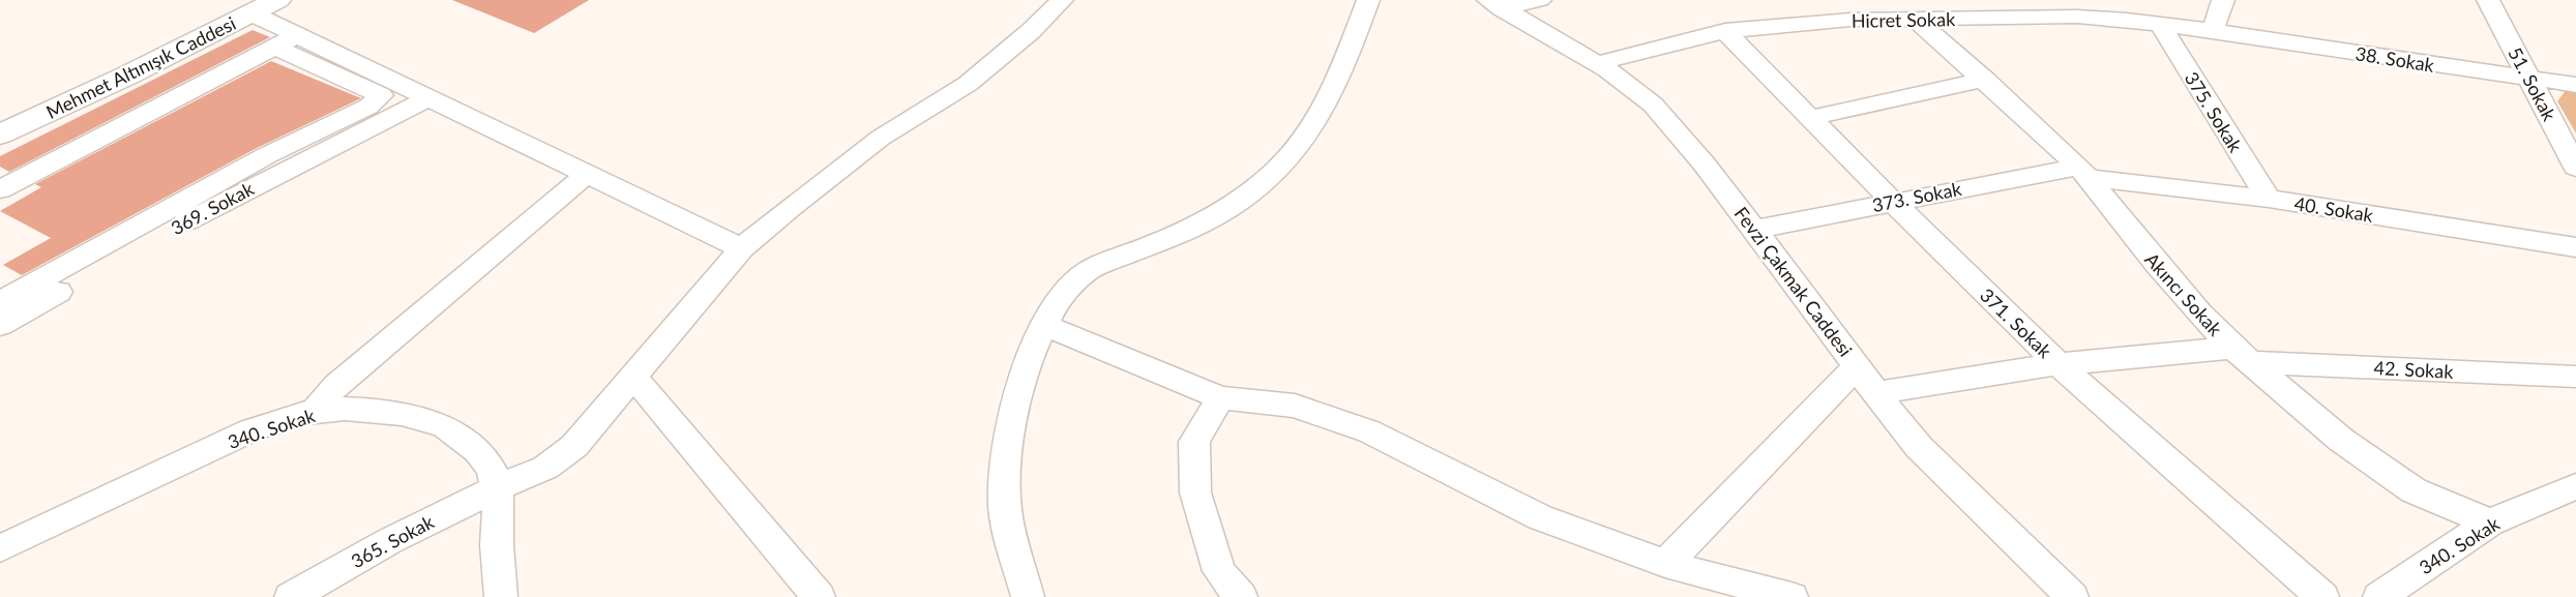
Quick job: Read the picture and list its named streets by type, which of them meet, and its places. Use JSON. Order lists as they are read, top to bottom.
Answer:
{
  "streets": {
    "main road": ["Mehmet Altınışık Caddesi"],
    "street": [
      "Hicret Sokak",
      "38. Sokak",
      "51. Sokak",
      "375. Sokak",
      "373. Sokak",
      "369. Sokak",
      "40. Sokak",
      "Fevzi Çakmak Caddesi",
      "Akıncı Sokak",
      "371. Sokak",
      "42. Sokak",
      "340. Sokak",
      "365. Sokak"
    ]
  },
  "crossings": [
    ["Hicret Sokak", "38. Sokak"],
    ["Hicret Sokak", "375. Sokak"],
    ["Hicret Sokak", "Fevzi Çakmak Caddesi"],
    ["Hicret Sokak", "Akıncı Sokak"],
    ["Hicret Sokak", "371. Sokak"],
    ["38. Sokak", "51. Sokak"],
    ["375. Sokak", "40. Sokak"],
    ["373. Sokak", "40. Sokak"],
    ["373. Sokak", "Fevzi Çakmak Caddesi"],
    ["373. Sokak", "Akıncı Sokak"],
    ["373. Sokak", "371. Sokak"],
    ["40. Sokak", "Akıncı Sokak"],
    ["Fevzi Çakmak Caddesi", "42. Sokak"],
    ["Akıncı Sokak", "42. Sokak"],
    ["Akıncı Sokak", "340. Sokak"],
    ["371. Sokak", "42. Sokak"],
    ["340. Sokak", "365. Sokak"]
  ]
}
